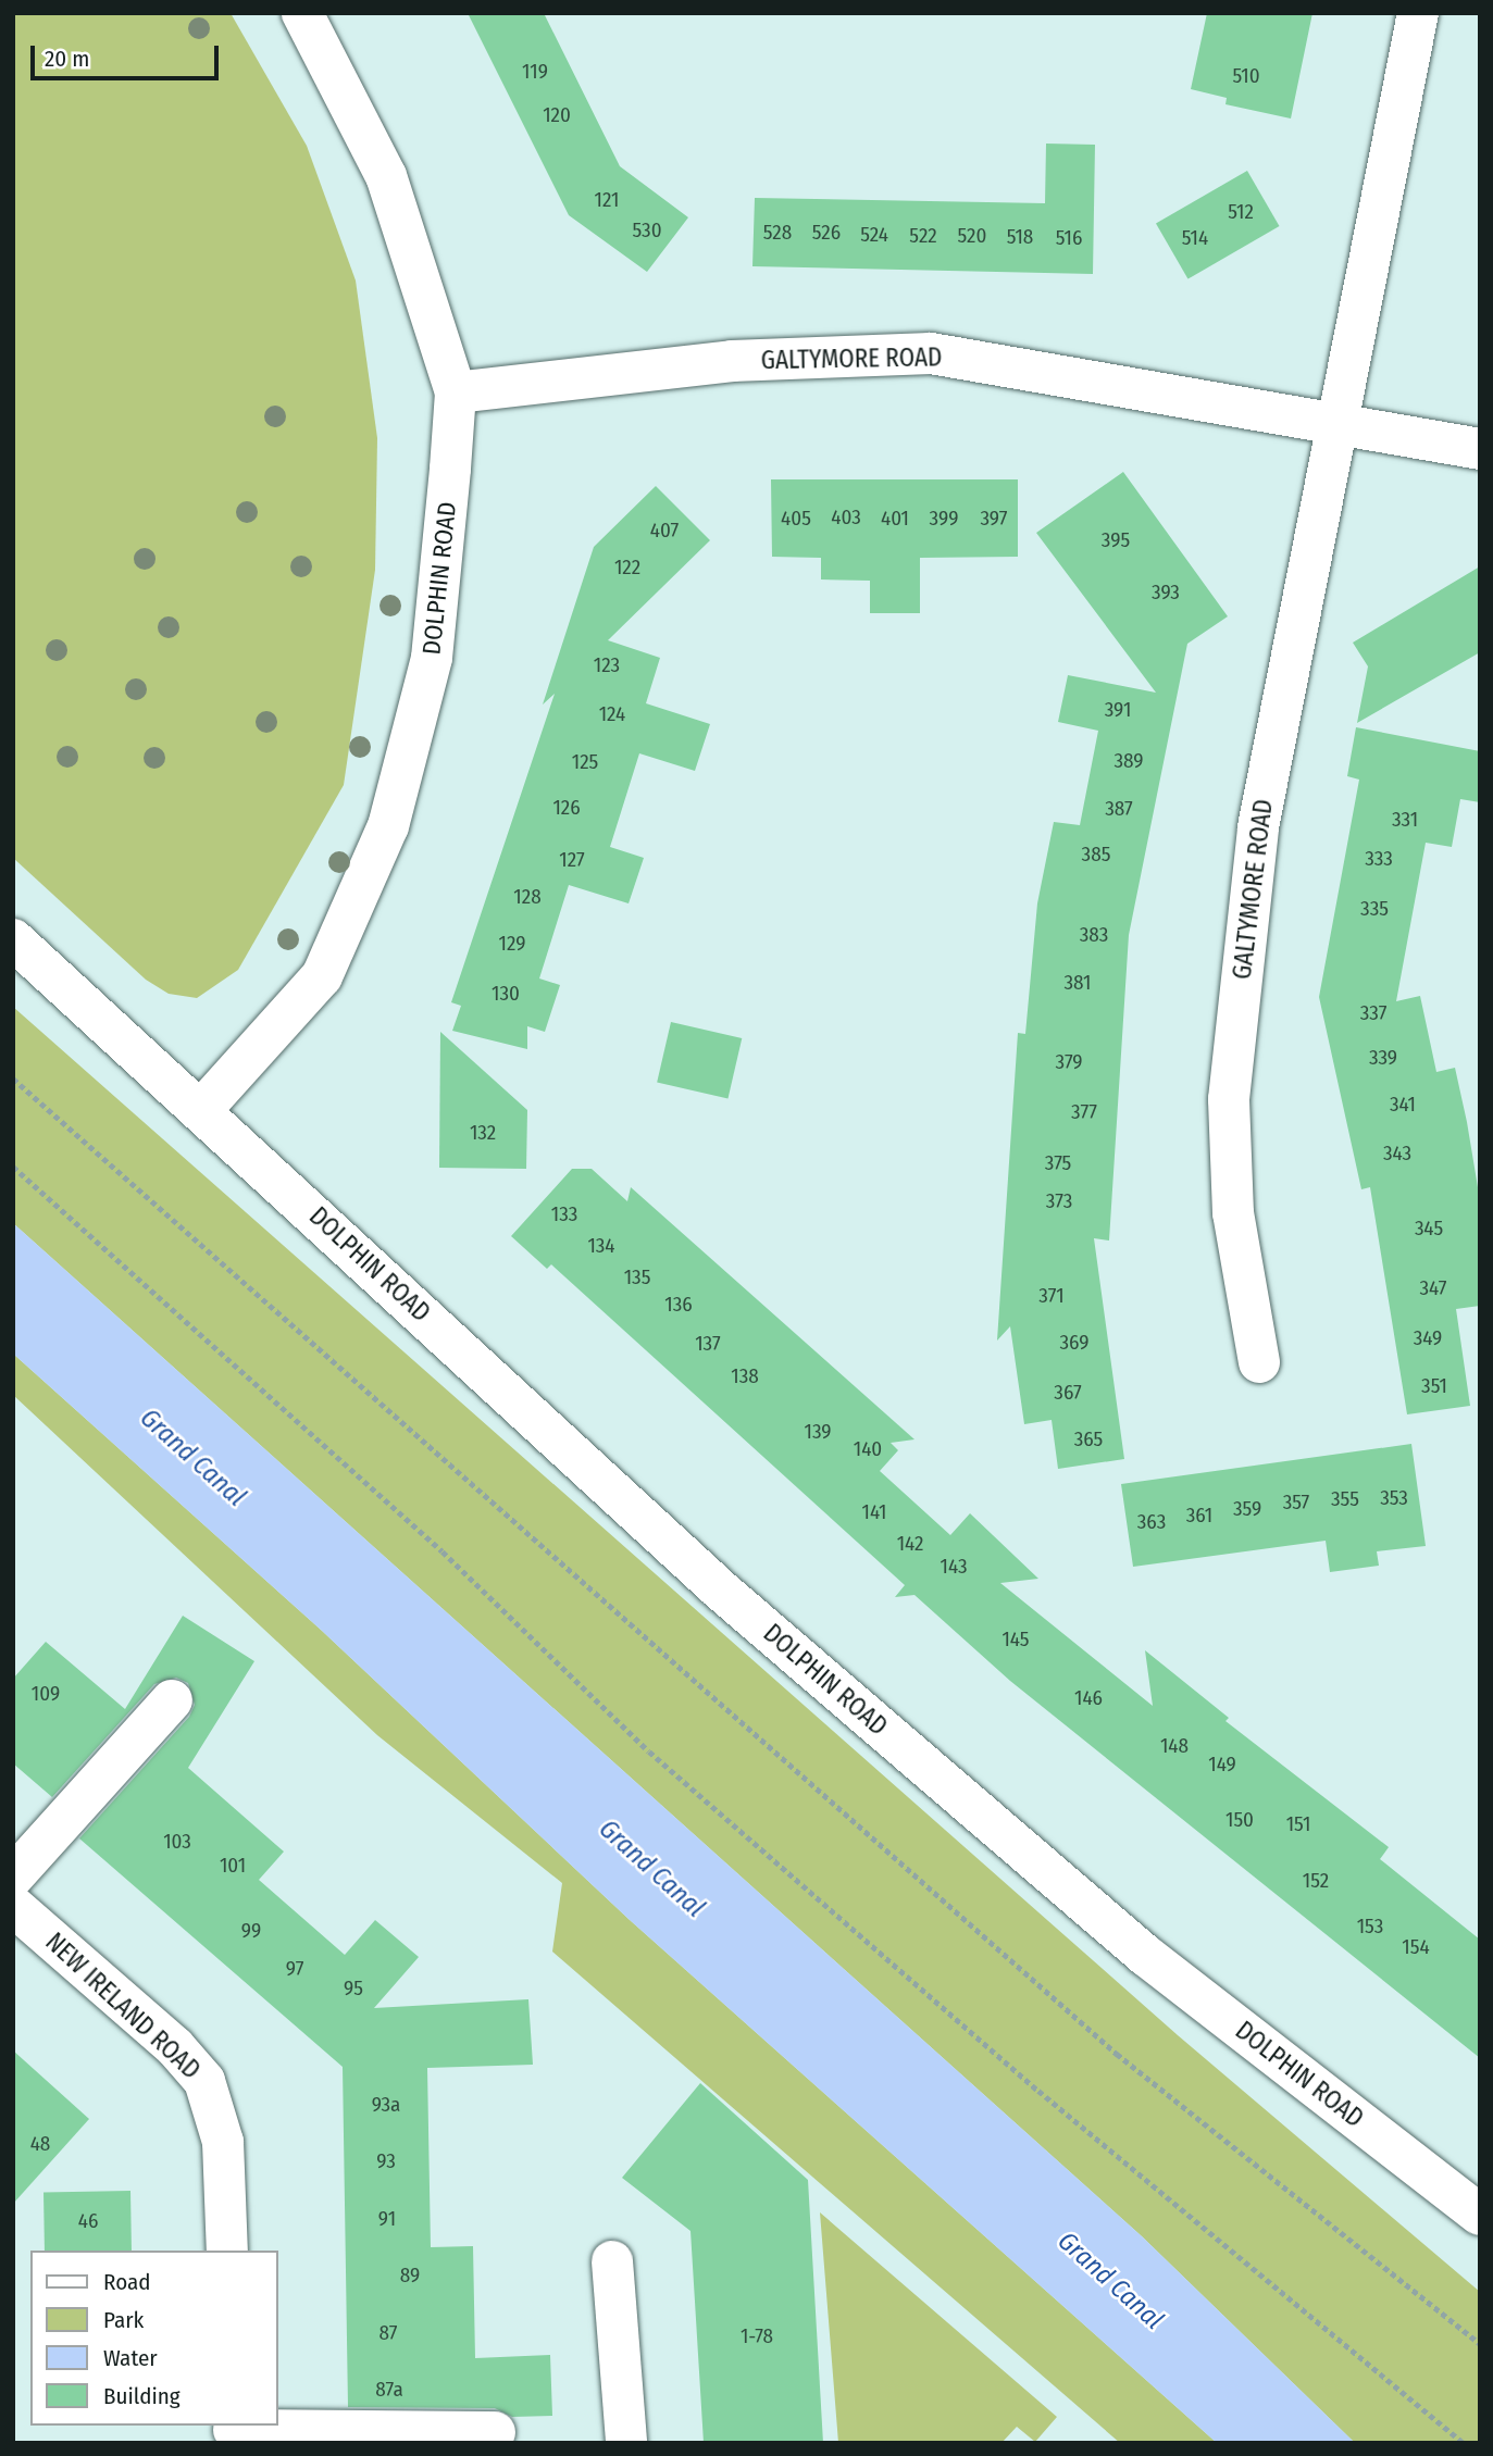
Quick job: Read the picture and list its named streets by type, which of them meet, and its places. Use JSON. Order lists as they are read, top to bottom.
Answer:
{
  "streets": {
    "street": ["GALTYMORE ROAD", "DOLPHIN ROAD", "NEW IRELAND ROAD"]
  },
  "crossings": [
    ["GALTYMORE ROAD", "DOLPHIN ROAD"]
  ],
  "water": ["Grand Canal"],
  "house_numbers": [
    "119",
    "510",
    "120",
    "121",
    "512",
    "530",
    "528",
    "526",
    "524",
    "522",
    "520",
    "518",
    "516",
    "514",
    "403",
    "405",
    "401",
    "399",
    "397",
    "407",
    "395",
    "122",
    "393",
    "123",
    "391",
    "124",
    "389",
    "125",
    "126",
    "387",
    "331",
    "385",
    "333",
    "127",
    "128",
    "335",
    "383",
    "129",
    "381",
    "130",
    "337",
    "339",
    "379",
    "341",
    "377",
    "132",
    "343",
    "375",
    "373",
    "133",
    "345",
    "134",
    "135",
    "347",
    "371",
    "136",
    "349",
    "369",
    "137",
    "138",
    "351",
    "367",
    "139",
    "365",
    "140",
    "353",
    "355",
    "357",
    "359",
    "141",
    "361",
    "363",
    "142",
    "143",
    "145",
    "109",
    "146",
    "148",
    "149",
    "150",
    "151",
    "103",
    "101",
    "152",
    "153",
    "99",
    "154",
    "97",
    "95",
    "93a",
    "48",
    "93",
    "91",
    "46",
    "89",
    "87",
    "1-78",
    "87a"
  ],
  "legend": [
    "Road",
    "Park",
    "Water",
    "Building"
  ],
  "scale_bar": "20 m"
}
